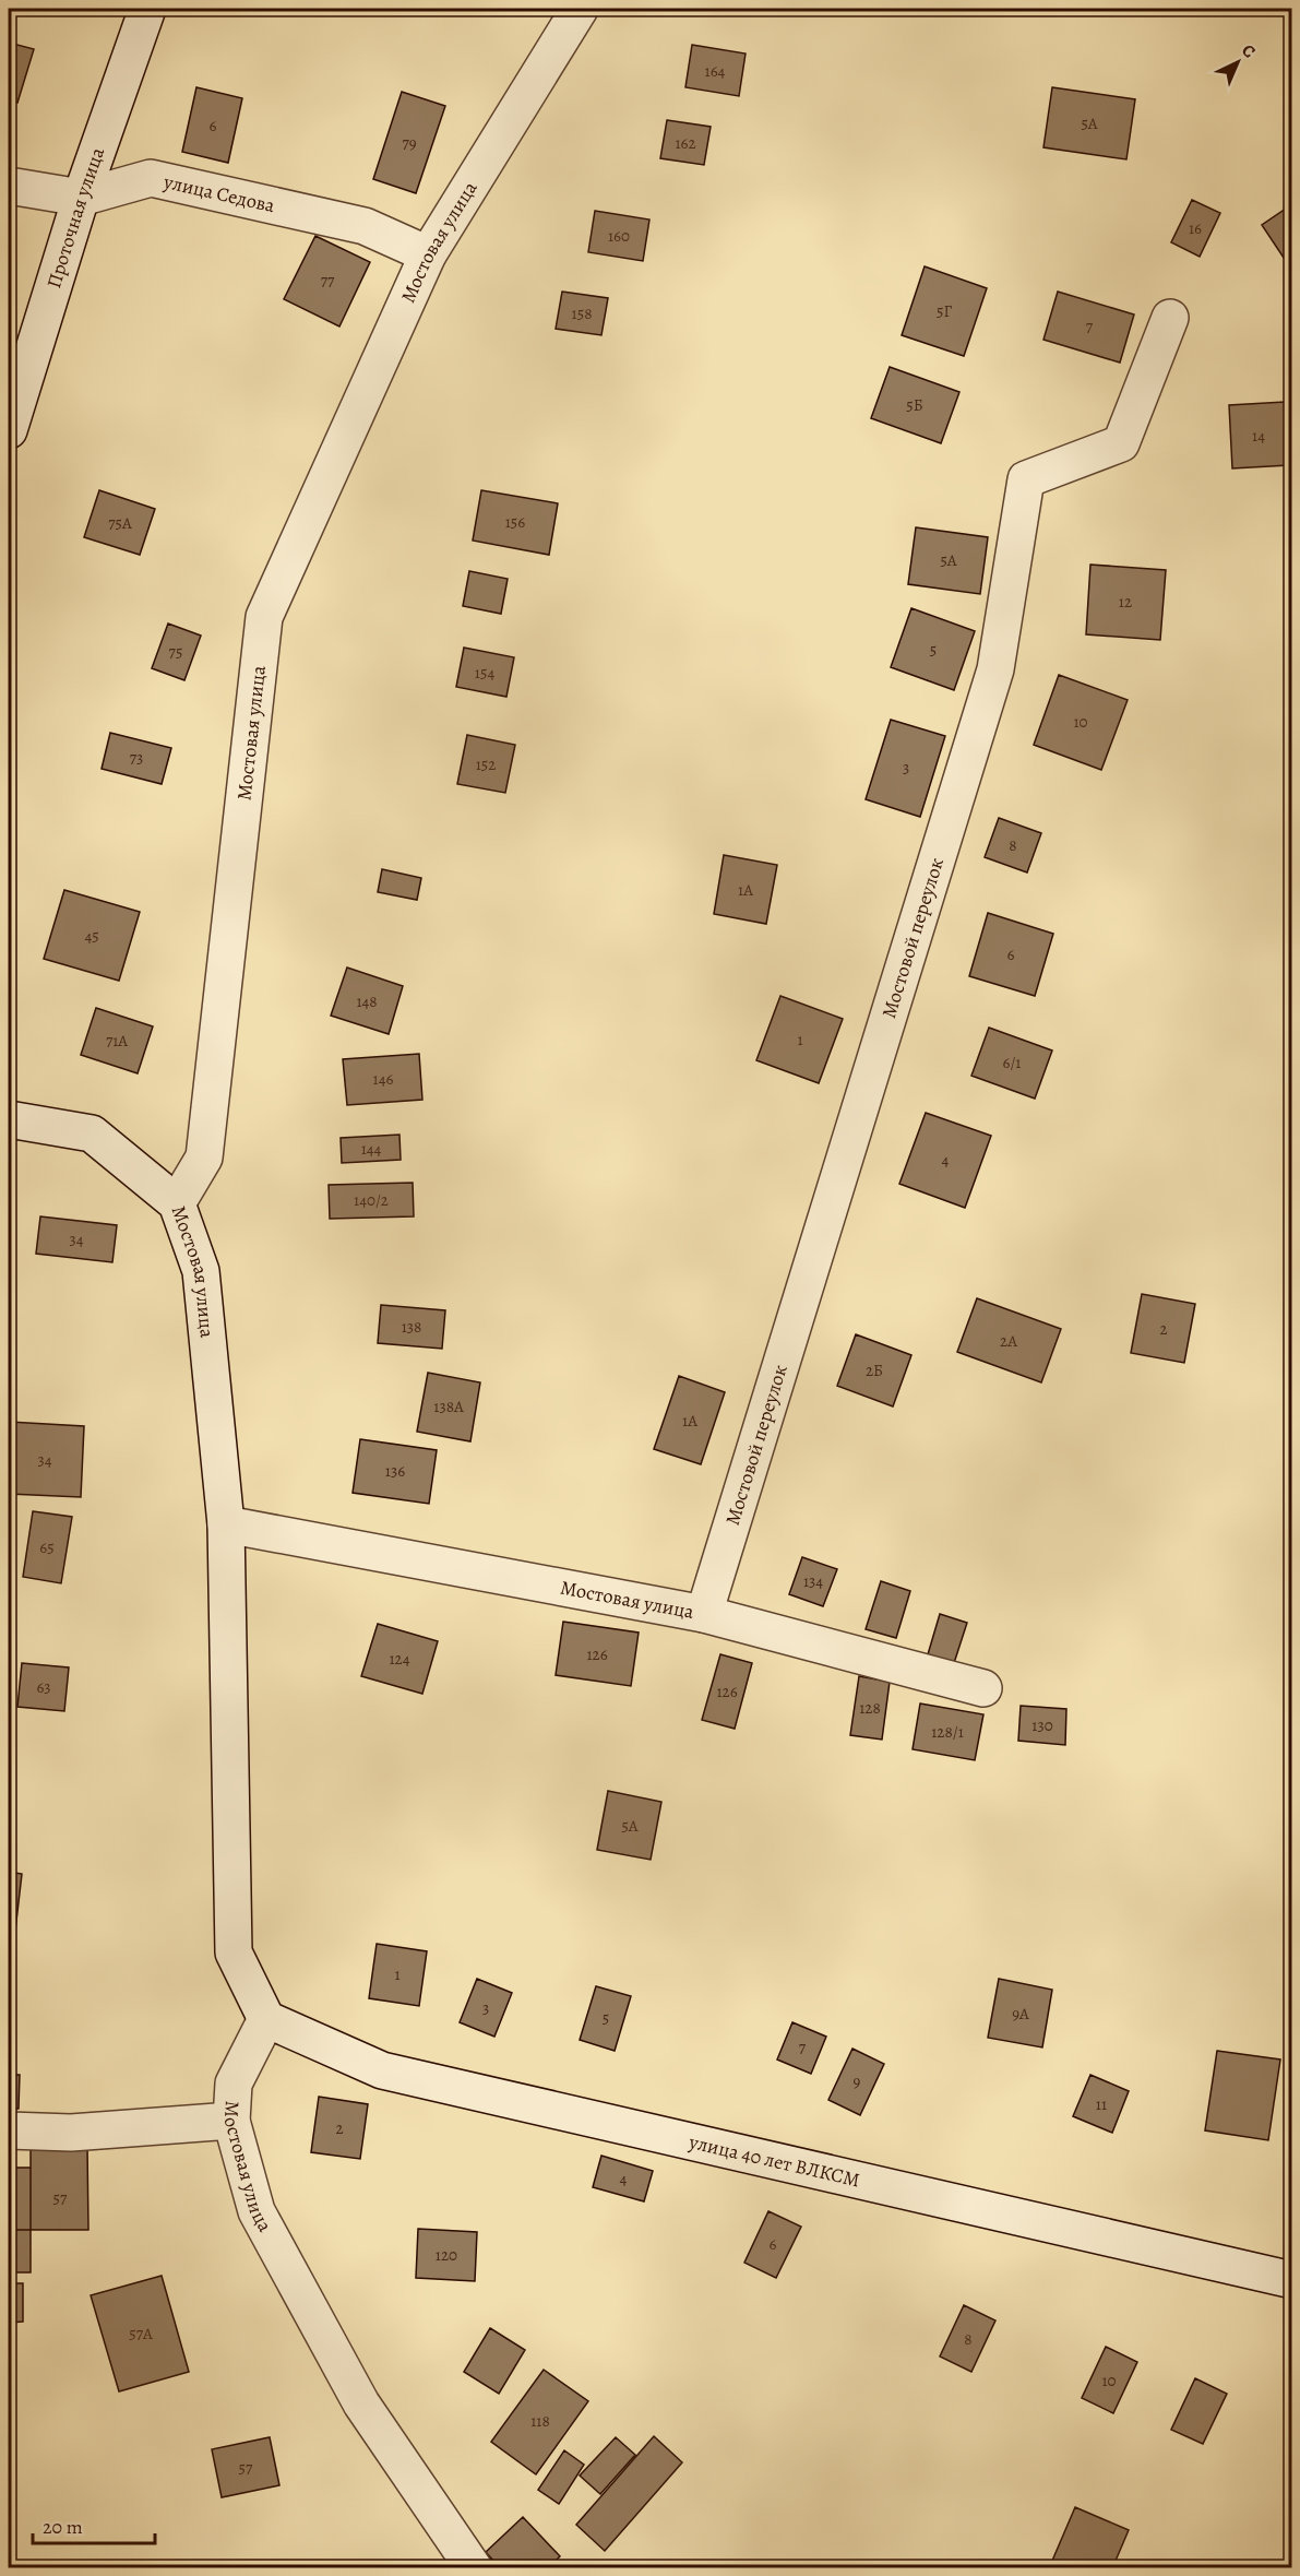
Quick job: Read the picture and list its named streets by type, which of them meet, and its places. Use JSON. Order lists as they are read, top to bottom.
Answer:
{
  "streets": {
    "street": [
      "улица Седова",
      "Проточная улица",
      "Мостовая улица",
      "Мостовой переулок",
      "улица 40 лет ВЛКСМ"
    ]
  },
  "crossings": [
    ["улица Седова", "Проточная улица"],
    ["улица Седова", "Мостовая улица"],
    ["Мостовая улица", "Мостовой переулок"],
    ["Мостовая улица", "улица 40 лет ВЛКСМ"]
  ],
  "house_numbers": [
    "164",
    "5А",
    "6",
    "79",
    "162",
    "16",
    "160",
    "77",
    "5Г",
    "158",
    "7",
    "5Б",
    "14",
    "156",
    "75А",
    "5А",
    "12",
    "5",
    "75",
    "154",
    "10",
    "73",
    "152",
    "3",
    "8",
    "1А",
    "45",
    "6",
    "148",
    "1",
    "71А",
    "6/1",
    "146",
    "144",
    "4",
    "140/2",
    "34",
    "138",
    "2",
    "2А",
    "2Б",
    "138А",
    "1А",
    "34",
    "136",
    "65",
    "134",
    "126",
    "124",
    "63",
    "126",
    "128",
    "130",
    "128/1",
    "5А",
    "1",
    "3",
    "9А",
    "5",
    "7",
    "9",
    "11",
    "2",
    "4",
    "57",
    "6",
    "120",
    "57А",
    "8",
    "10",
    "118",
    "57"
  ],
  "scale_bar": "20 m",
  "north": "top right"
}
